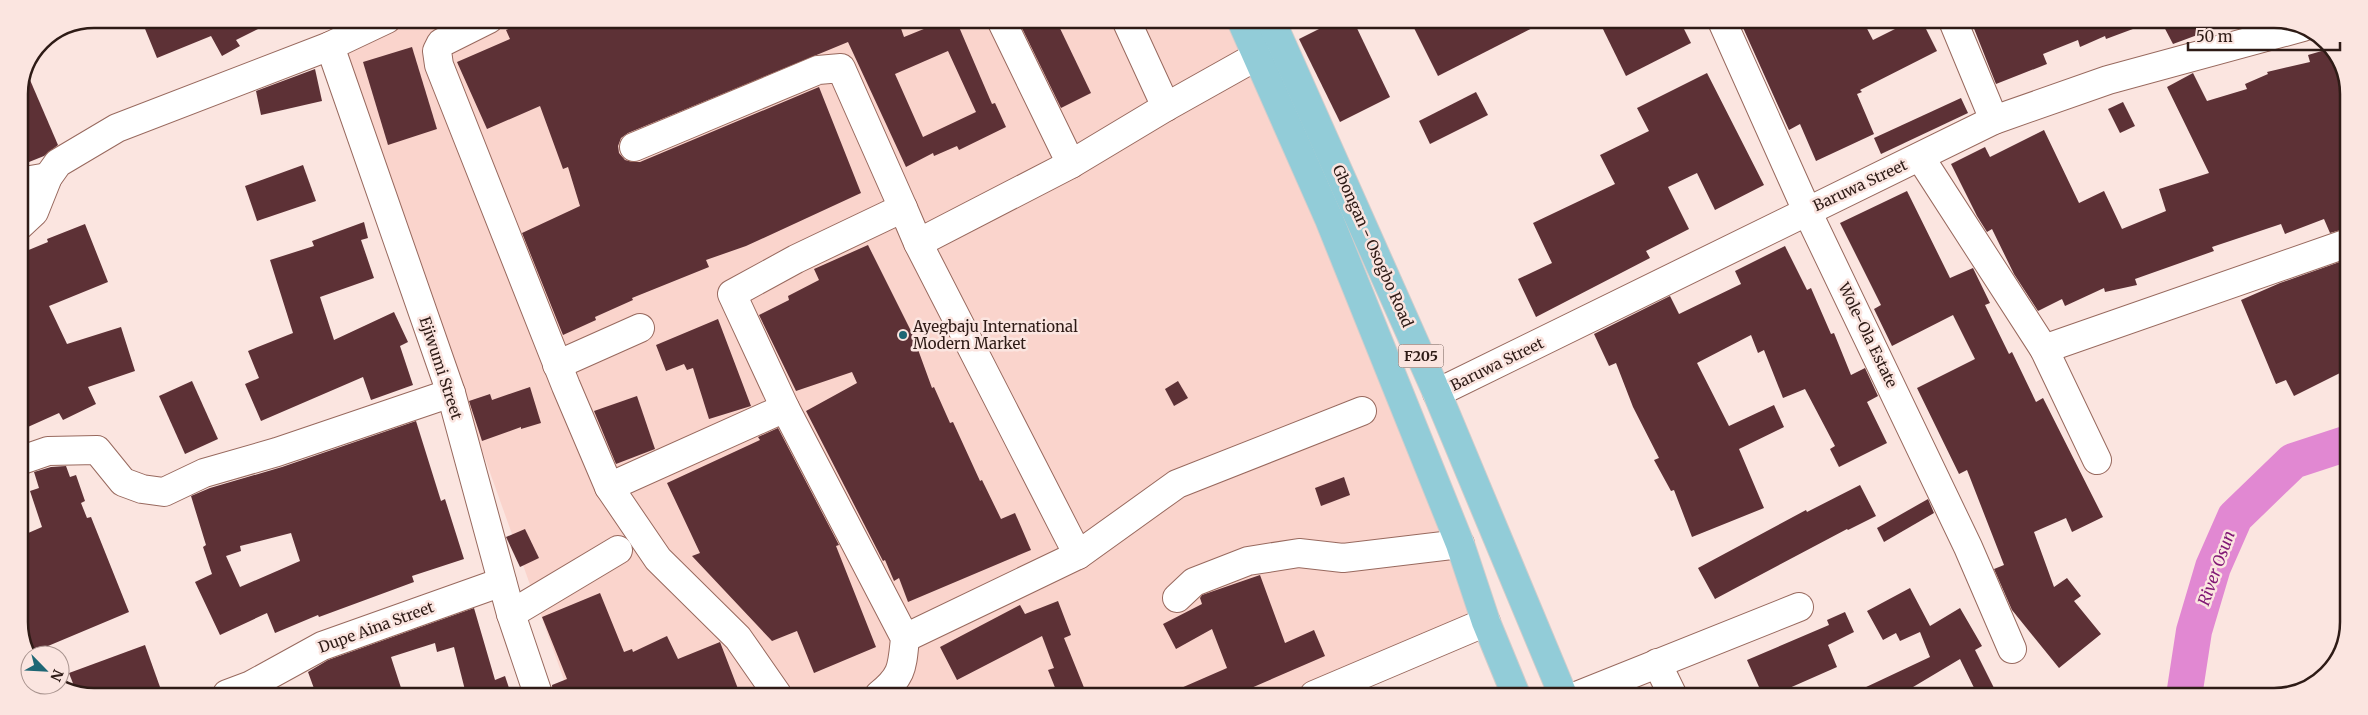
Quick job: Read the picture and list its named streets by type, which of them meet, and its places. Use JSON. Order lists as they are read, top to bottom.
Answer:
{
  "streets": {
    "main road": ["Gbongan - Osogbo Road", "F205"],
    "street": [
      "Baruwa Street",
      "Wole-Ola Estate",
      "Ejiwumi Street",
      "Dupe Aina Street"
    ]
  },
  "crossings": [
    ["Baruwa Street", "Gbongan - Osogbo Road"],
    ["Baruwa Street", "Wole-Ola Estate"],
    ["Ejiwumi Street", "Dupe Aina Street"]
  ],
  "water": ["River Osun"],
  "places": ["Ayegbaju International Modern Market"],
  "scale_bar": "50 m",
  "north": "bottom right"
}
